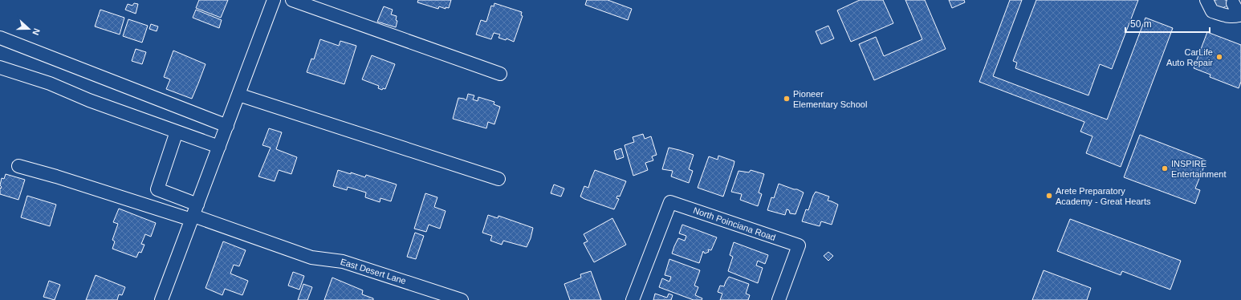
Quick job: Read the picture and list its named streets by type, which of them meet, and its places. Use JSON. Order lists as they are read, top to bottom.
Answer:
{
  "streets": {
    "street": ["North Poinciana Road", "East Desert Lane"]
  },
  "places": [
    "CarLife Auto Repair",
    "Pioneer Elementary School",
    "INSPIRE Entertainment",
    "Arete Preparatory Academy - Great Hearts"
  ],
  "scale_bar": "50 m",
  "north": "right"
}
